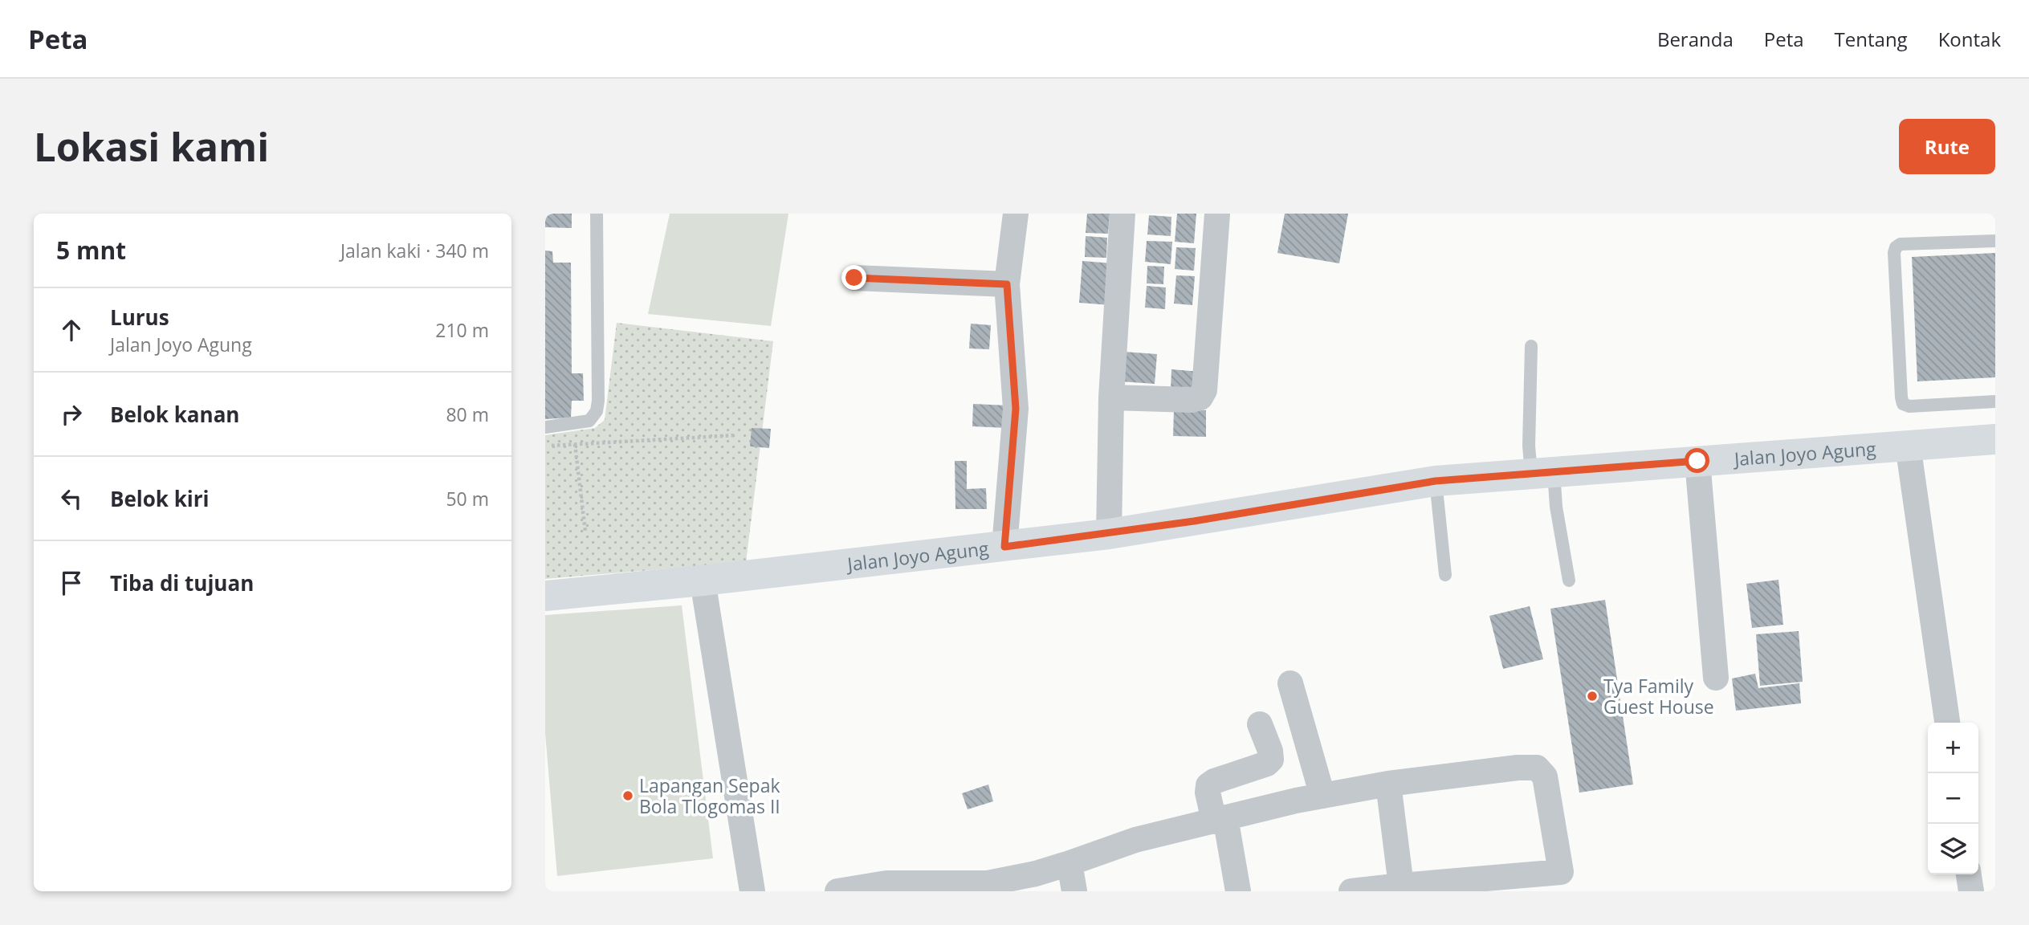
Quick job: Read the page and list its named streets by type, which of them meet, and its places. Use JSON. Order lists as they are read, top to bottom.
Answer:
{
  "streets": {
    "main road": ["Jalan Joyo Agung"]
  },
  "places": ["Tya Family Guest House", "Lapangan Sepak Bola Tlogomas II"],
  "page": {
    "header": "Peta",
    "nav": [
      "Beranda",
      "Peta",
      "Tentang",
      "Kontak"
    ],
    "buttons": "Rute",
    "title": "Lokasi kami",
    "heading": ["5 mnt", "Jalan kaki · 340 m"],
    "list": [
      ["Lurus", "Jalan Joyo Agung", "210 m"],
      ["Belok kanan", "80 m"],
      ["Belok kiri", "50 m"],
      "Tiba di tujuan"
    ],
    "map_buttons": ["+", "−"]
  }
}
